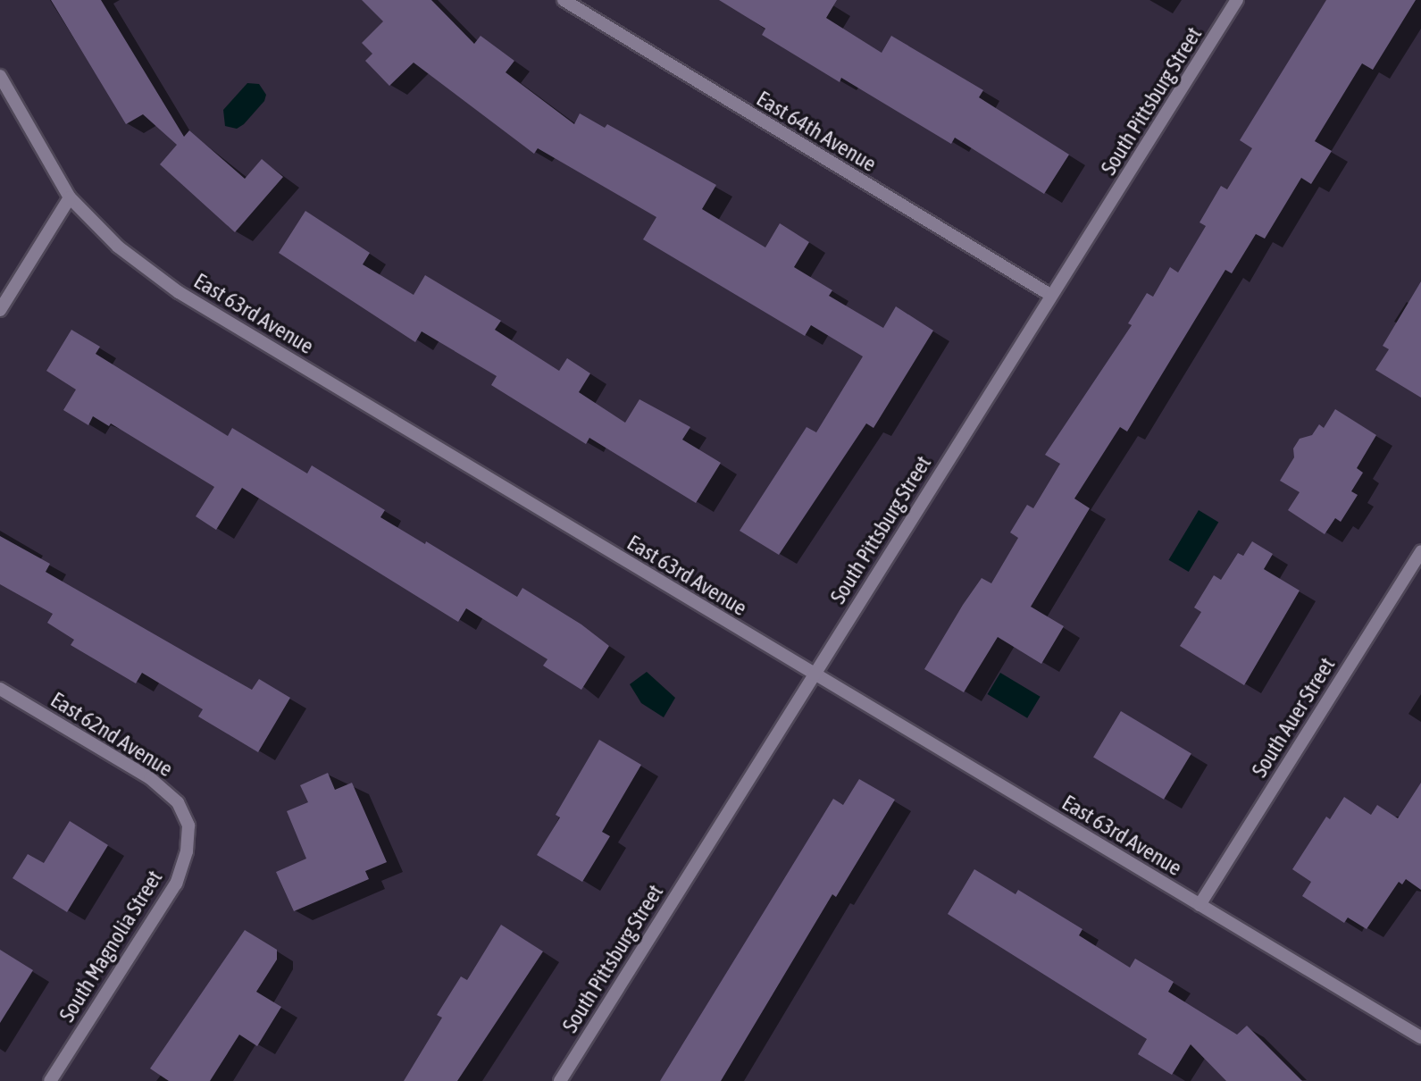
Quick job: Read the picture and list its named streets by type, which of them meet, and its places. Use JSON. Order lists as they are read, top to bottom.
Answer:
{
  "streets": {
    "street": [
      "South Pittsburg Street",
      "East 64th Avenue",
      "East 63rd Avenue",
      "South Auer Street",
      "East 62nd Avenue",
      "South Magnolia Street"
    ]
  },
  "crossings": [
    ["South Pittsburg Street", "East 64th Avenue"],
    ["South Pittsburg Street", "East 63rd Avenue"],
    ["East 63rd Avenue", "South Auer Street"],
    ["East 62nd Avenue", "South Magnolia Street"]
  ]
}
